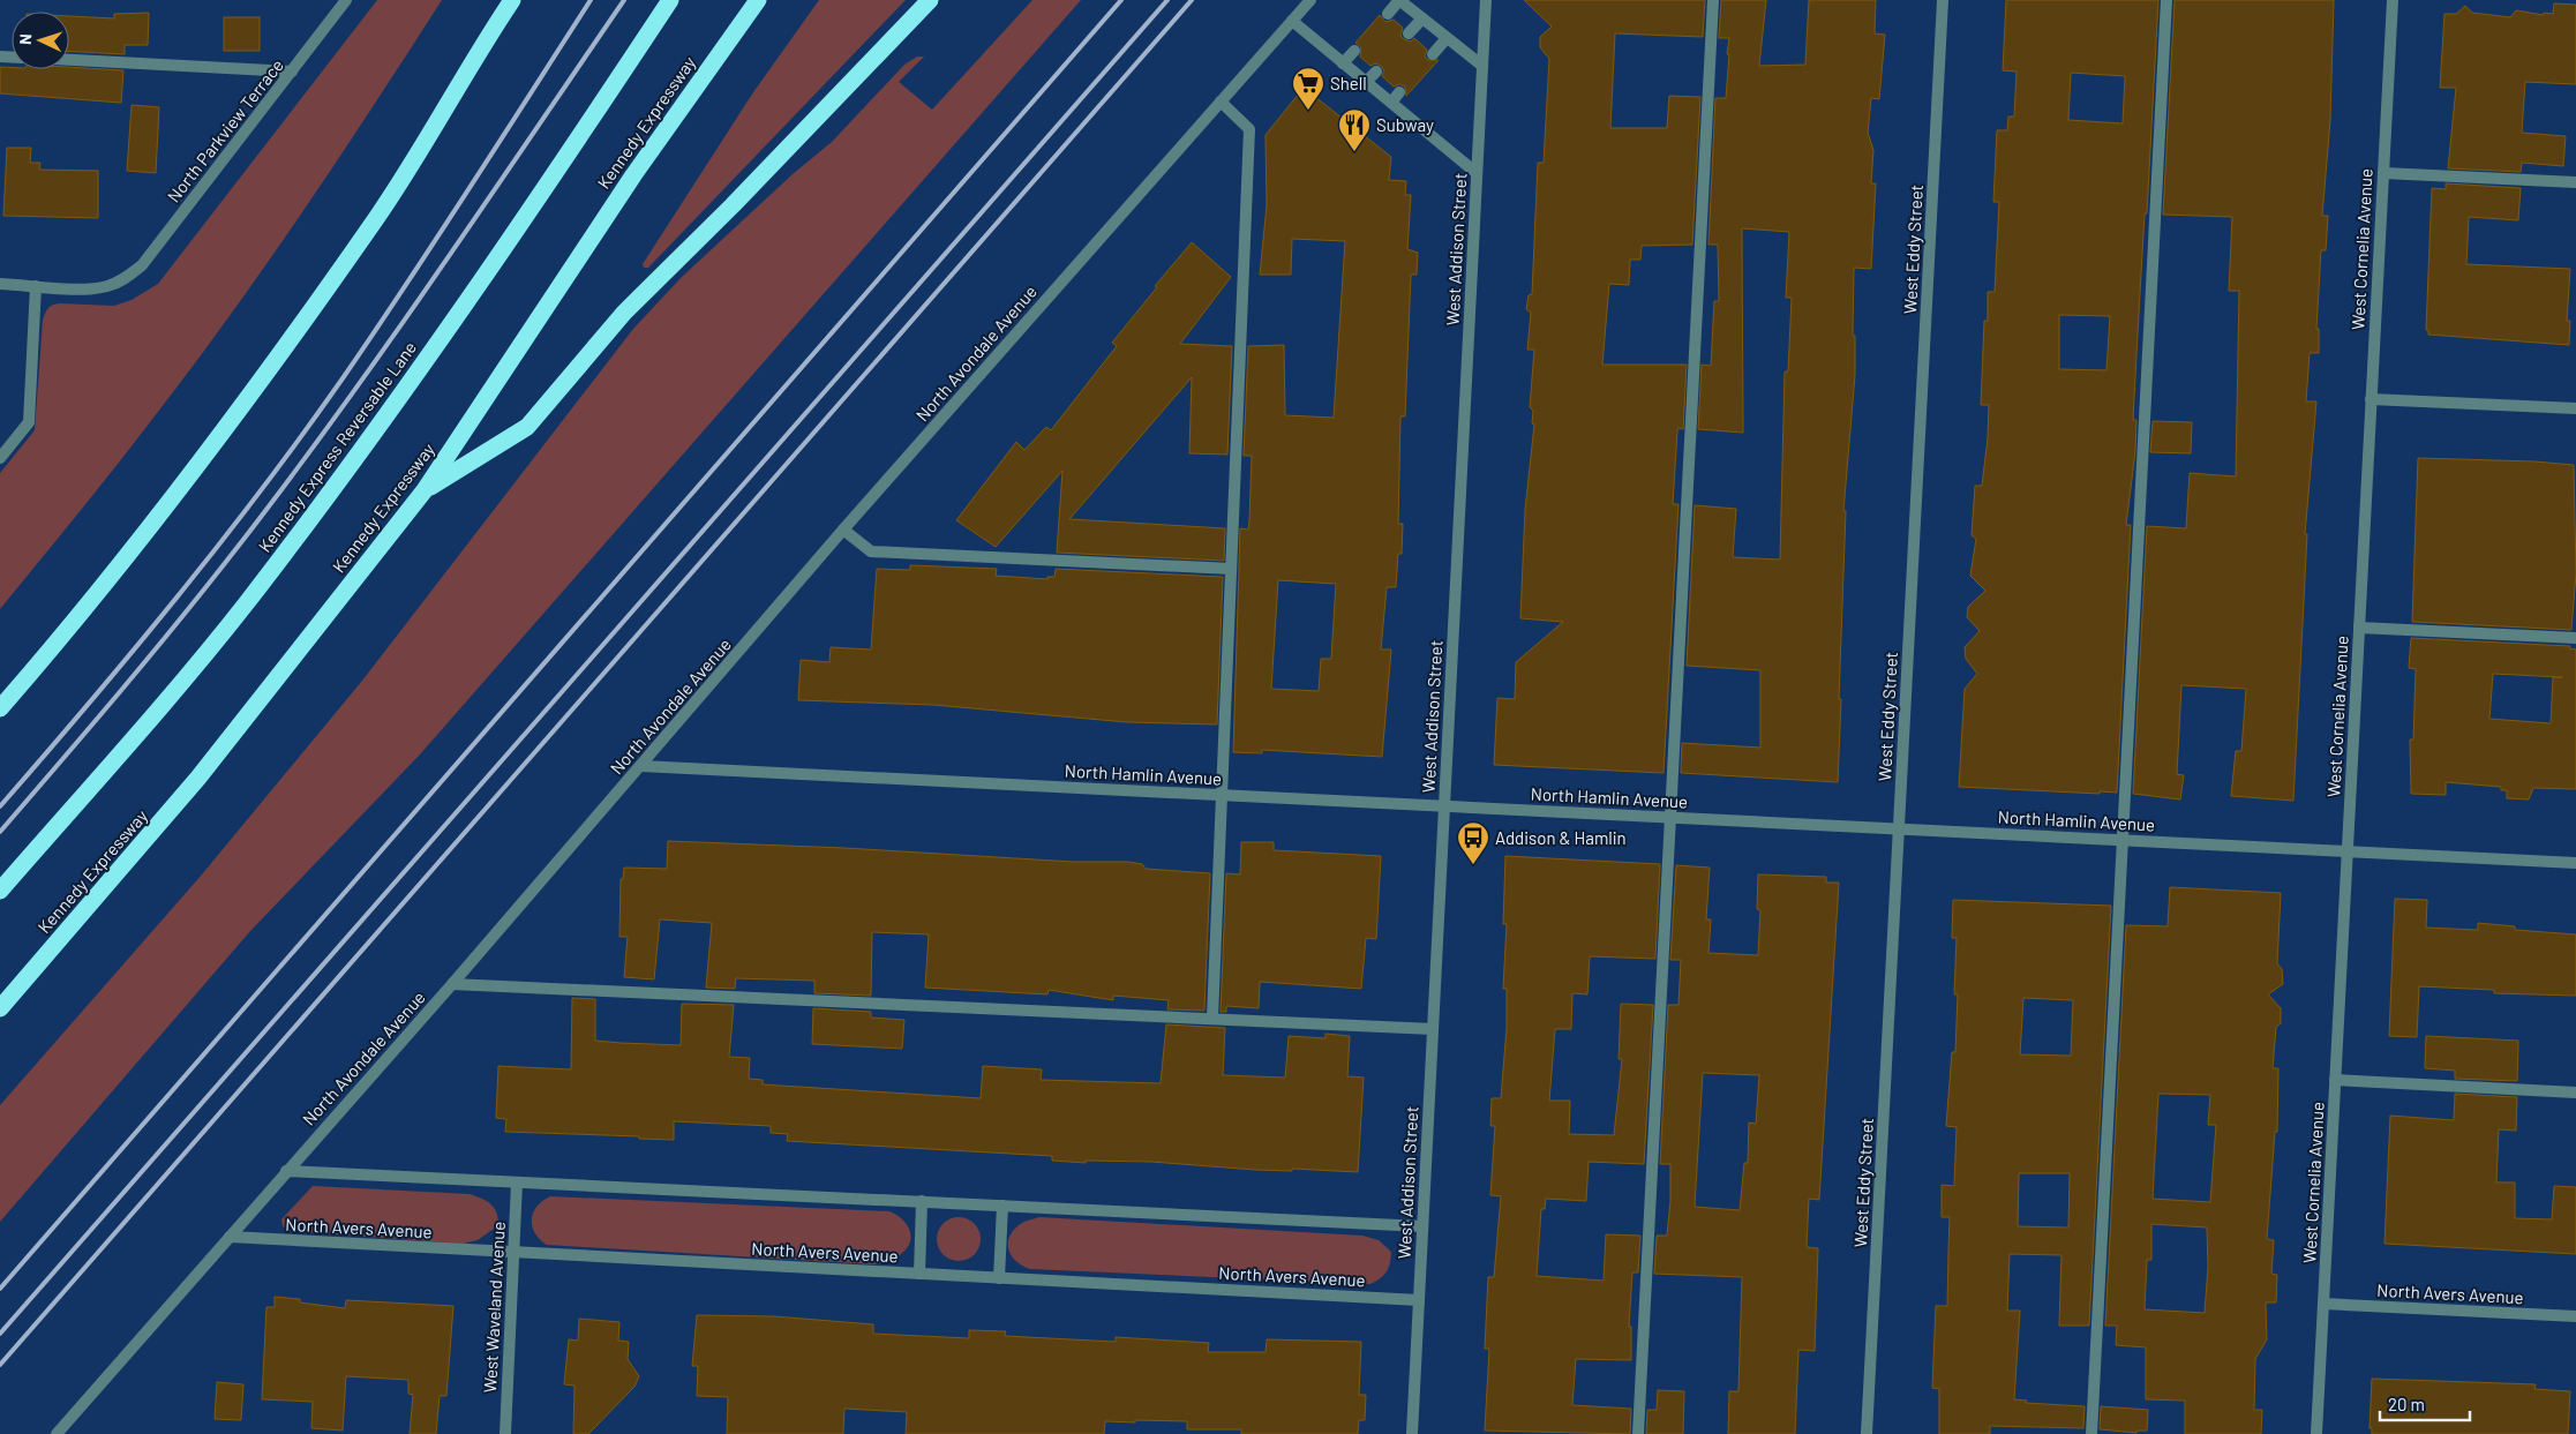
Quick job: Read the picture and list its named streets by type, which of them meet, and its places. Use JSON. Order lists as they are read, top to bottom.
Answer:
{
  "streets": {
    "highway": ["Kennedy Expressway", "Kennedy Express Reversable Lane"],
    "street": [
      "North Parkview Terrace",
      "West Addison Street",
      "West Eddy Street",
      "West Cornelia Avenue",
      "North Avondale Avenue",
      "North Hamlin Avenue",
      "North Avers Avenue",
      "West Waveland Avenue"
    ]
  },
  "crossings": [
    ["West Addison Street", "North Hamlin Avenue"],
    ["West Addison Street", "North Avers Avenue"],
    ["West Eddy Street", "North Hamlin Avenue"],
    ["West Cornelia Avenue", "North Hamlin Avenue"],
    ["West Cornelia Avenue", "North Avers Avenue"],
    ["North Avondale Avenue", "North Hamlin Avenue"],
    ["North Avondale Avenue", "North Avers Avenue"],
    ["North Avers Avenue", "West Waveland Avenue"]
  ],
  "places": {
    "supermarket": ["Shell"],
    "restaurant": ["Subway"],
    "bus stop": ["Addison & Hamlin"]
  },
  "scale_bar": "20 m",
  "north": "left"
}
